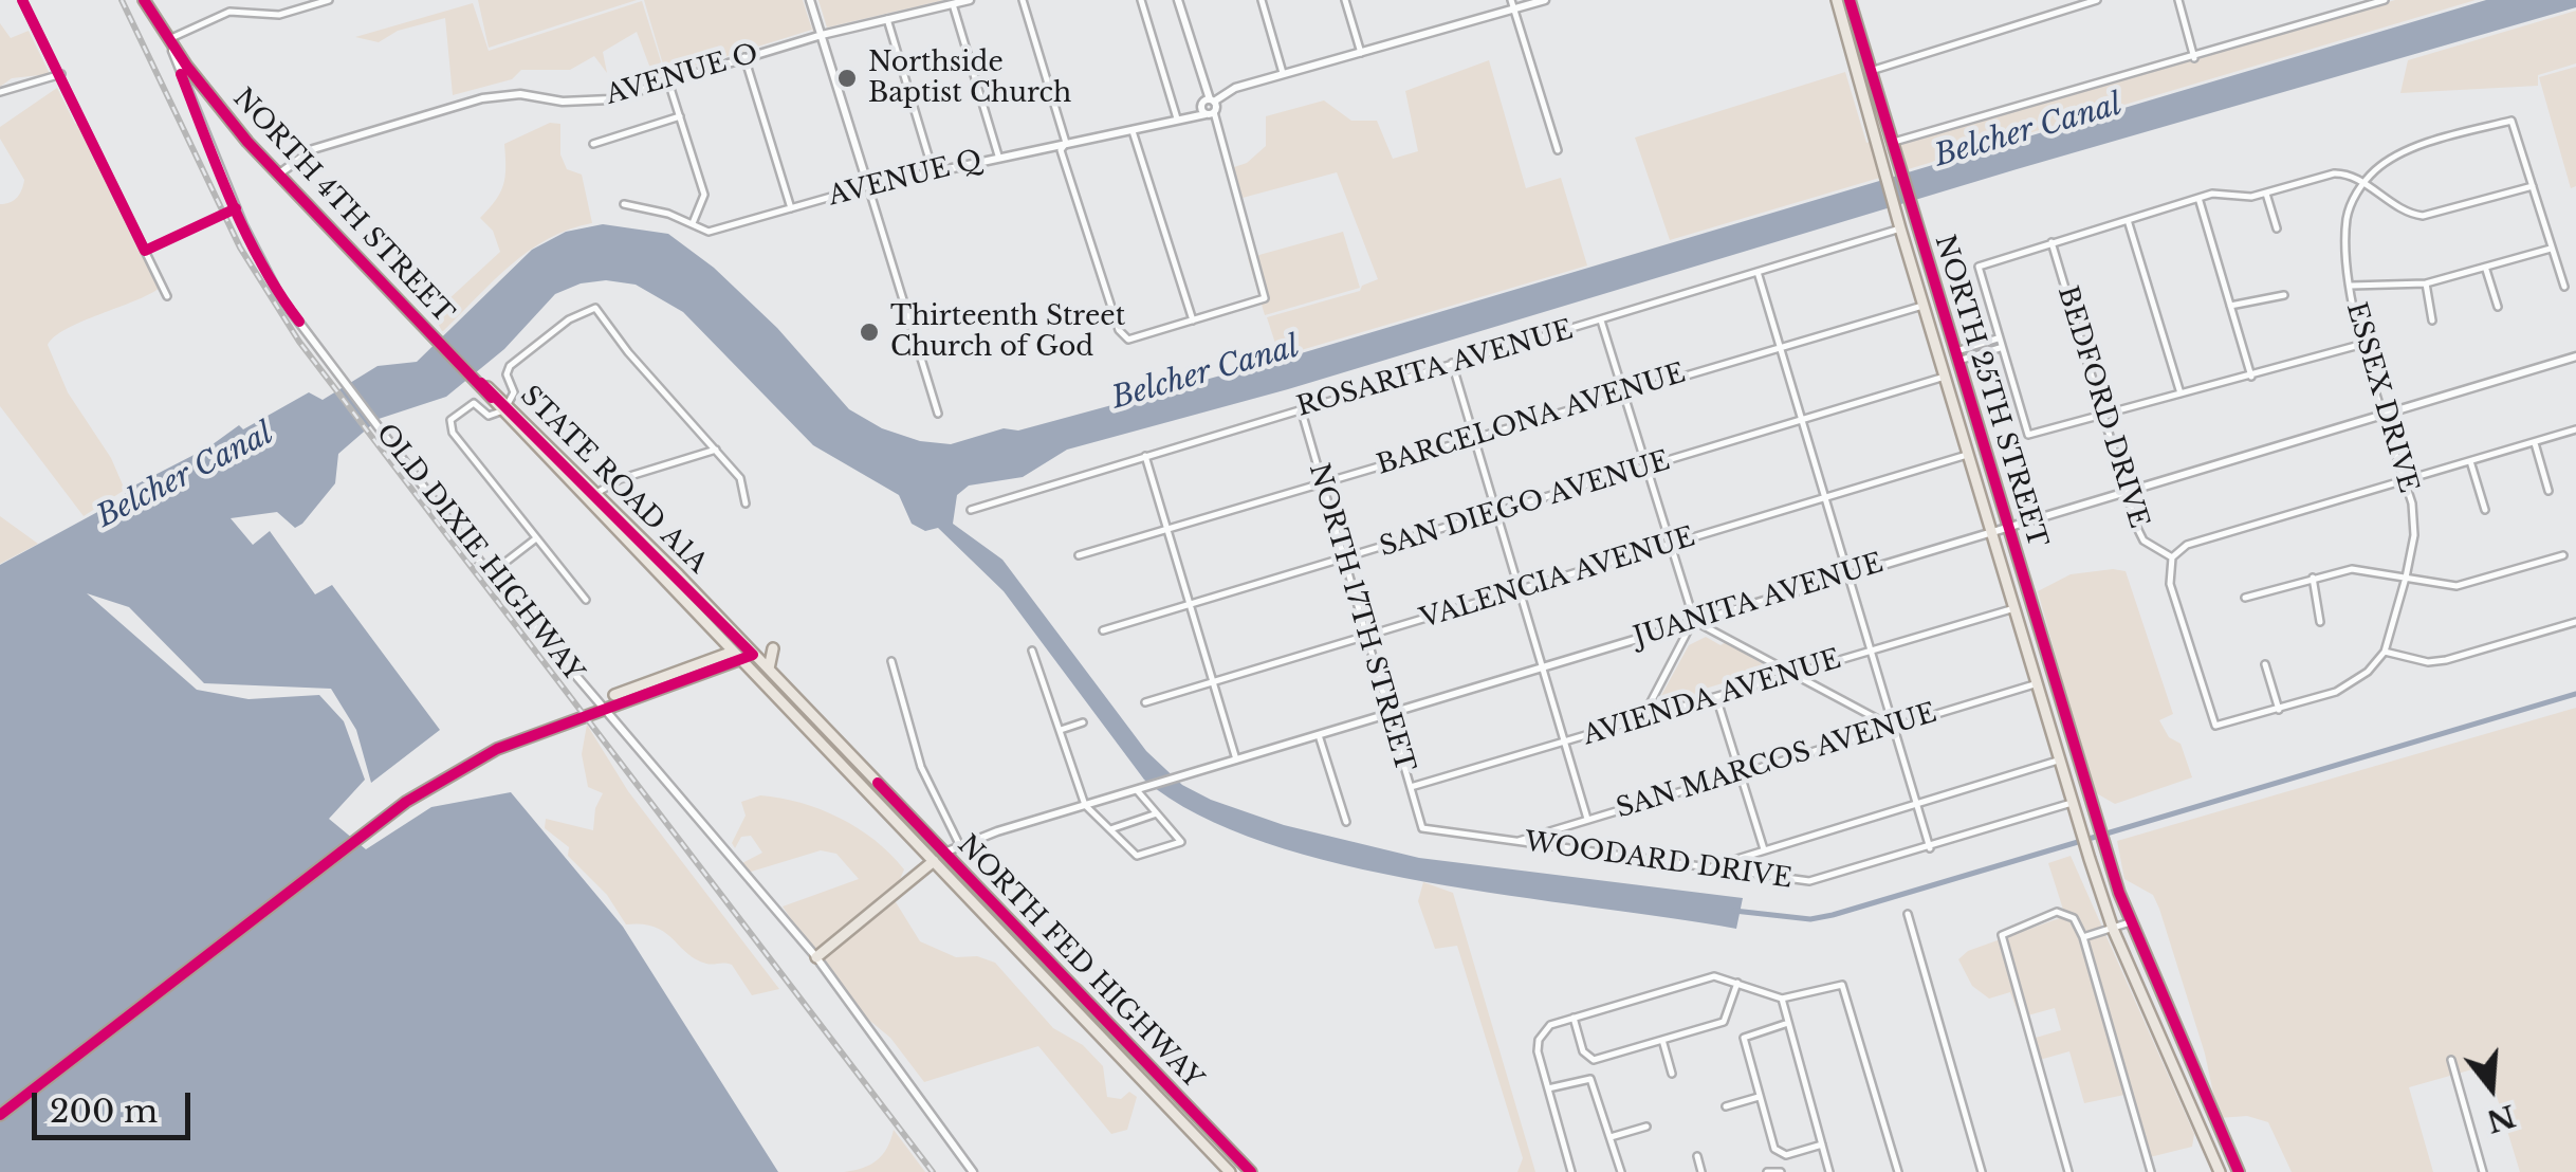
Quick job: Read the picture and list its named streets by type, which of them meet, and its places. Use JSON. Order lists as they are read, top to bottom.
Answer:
{
  "streets": {
    "main road": [
      "NORTH 4TH STREET",
      "NORTH 25TH STREET",
      "STATE ROAD A1A",
      "NORTH FED HIGHWAY"
    ],
    "street": [
      "AVENUE O",
      "AVENUE Q",
      "ROSARITA AVENUE",
      "ESSEX DRIVE",
      "BEDFORD DRIVE",
      "BARCELONA AVENUE",
      "SAN DIEGO AVENUE",
      "OLD DIXIE HIGHWAY",
      "VALENCIA AVENUE",
      "JUANITA AVENUE",
      "NORTH 17TH STREET",
      "AVIENDA AVENUE",
      "SAN MARCOS AVENUE",
      "WOODARD DRIVE"
    ]
  },
  "crossings": [
    ["AVENUE O", "NORTH 4TH STREET"],
    ["NORTH 4TH STREET", "STATE ROAD A1A"],
    ["NORTH 4TH STREET", "OLD DIXIE HIGHWAY"],
    ["ROSARITA AVENUE", "NORTH 25TH STREET"],
    ["ROSARITA AVENUE", "NORTH 17TH STREET"],
    ["NORTH 25TH STREET", "BARCELONA AVENUE"],
    ["NORTH 25TH STREET", "SAN DIEGO AVENUE"],
    ["NORTH 25TH STREET", "VALENCIA AVENUE"],
    ["NORTH 25TH STREET", "JUANITA AVENUE"],
    ["NORTH 25TH STREET", "AVIENDA AVENUE"],
    ["NORTH 25TH STREET", "SAN MARCOS AVENUE"],
    ["NORTH 25TH STREET", "WOODARD DRIVE"],
    ["ESSEX DRIVE", "JUANITA AVENUE"],
    ["BEDFORD DRIVE", "JUANITA AVENUE"],
    ["BARCELONA AVENUE", "NORTH 17TH STREET"],
    ["STATE ROAD A1A", "NORTH FED HIGHWAY"],
    ["SAN DIEGO AVENUE", "NORTH 17TH STREET"],
    ["VALENCIA AVENUE", "NORTH 17TH STREET"],
    ["JUANITA AVENUE", "NORTH 17TH STREET"],
    ["JUANITA AVENUE", "NORTH FED HIGHWAY"],
    ["NORTH 17TH STREET", "AVIENDA AVENUE"],
    ["NORTH 17TH STREET", "WOODARD DRIVE"],
    ["SAN MARCOS AVENUE", "WOODARD DRIVE"]
  ],
  "water": ["Belcher Canal"],
  "places": ["Northside Baptist Church", "Thirteenth Street Church of God"],
  "scale_bar": "200 m",
  "north": "bottom"
}
